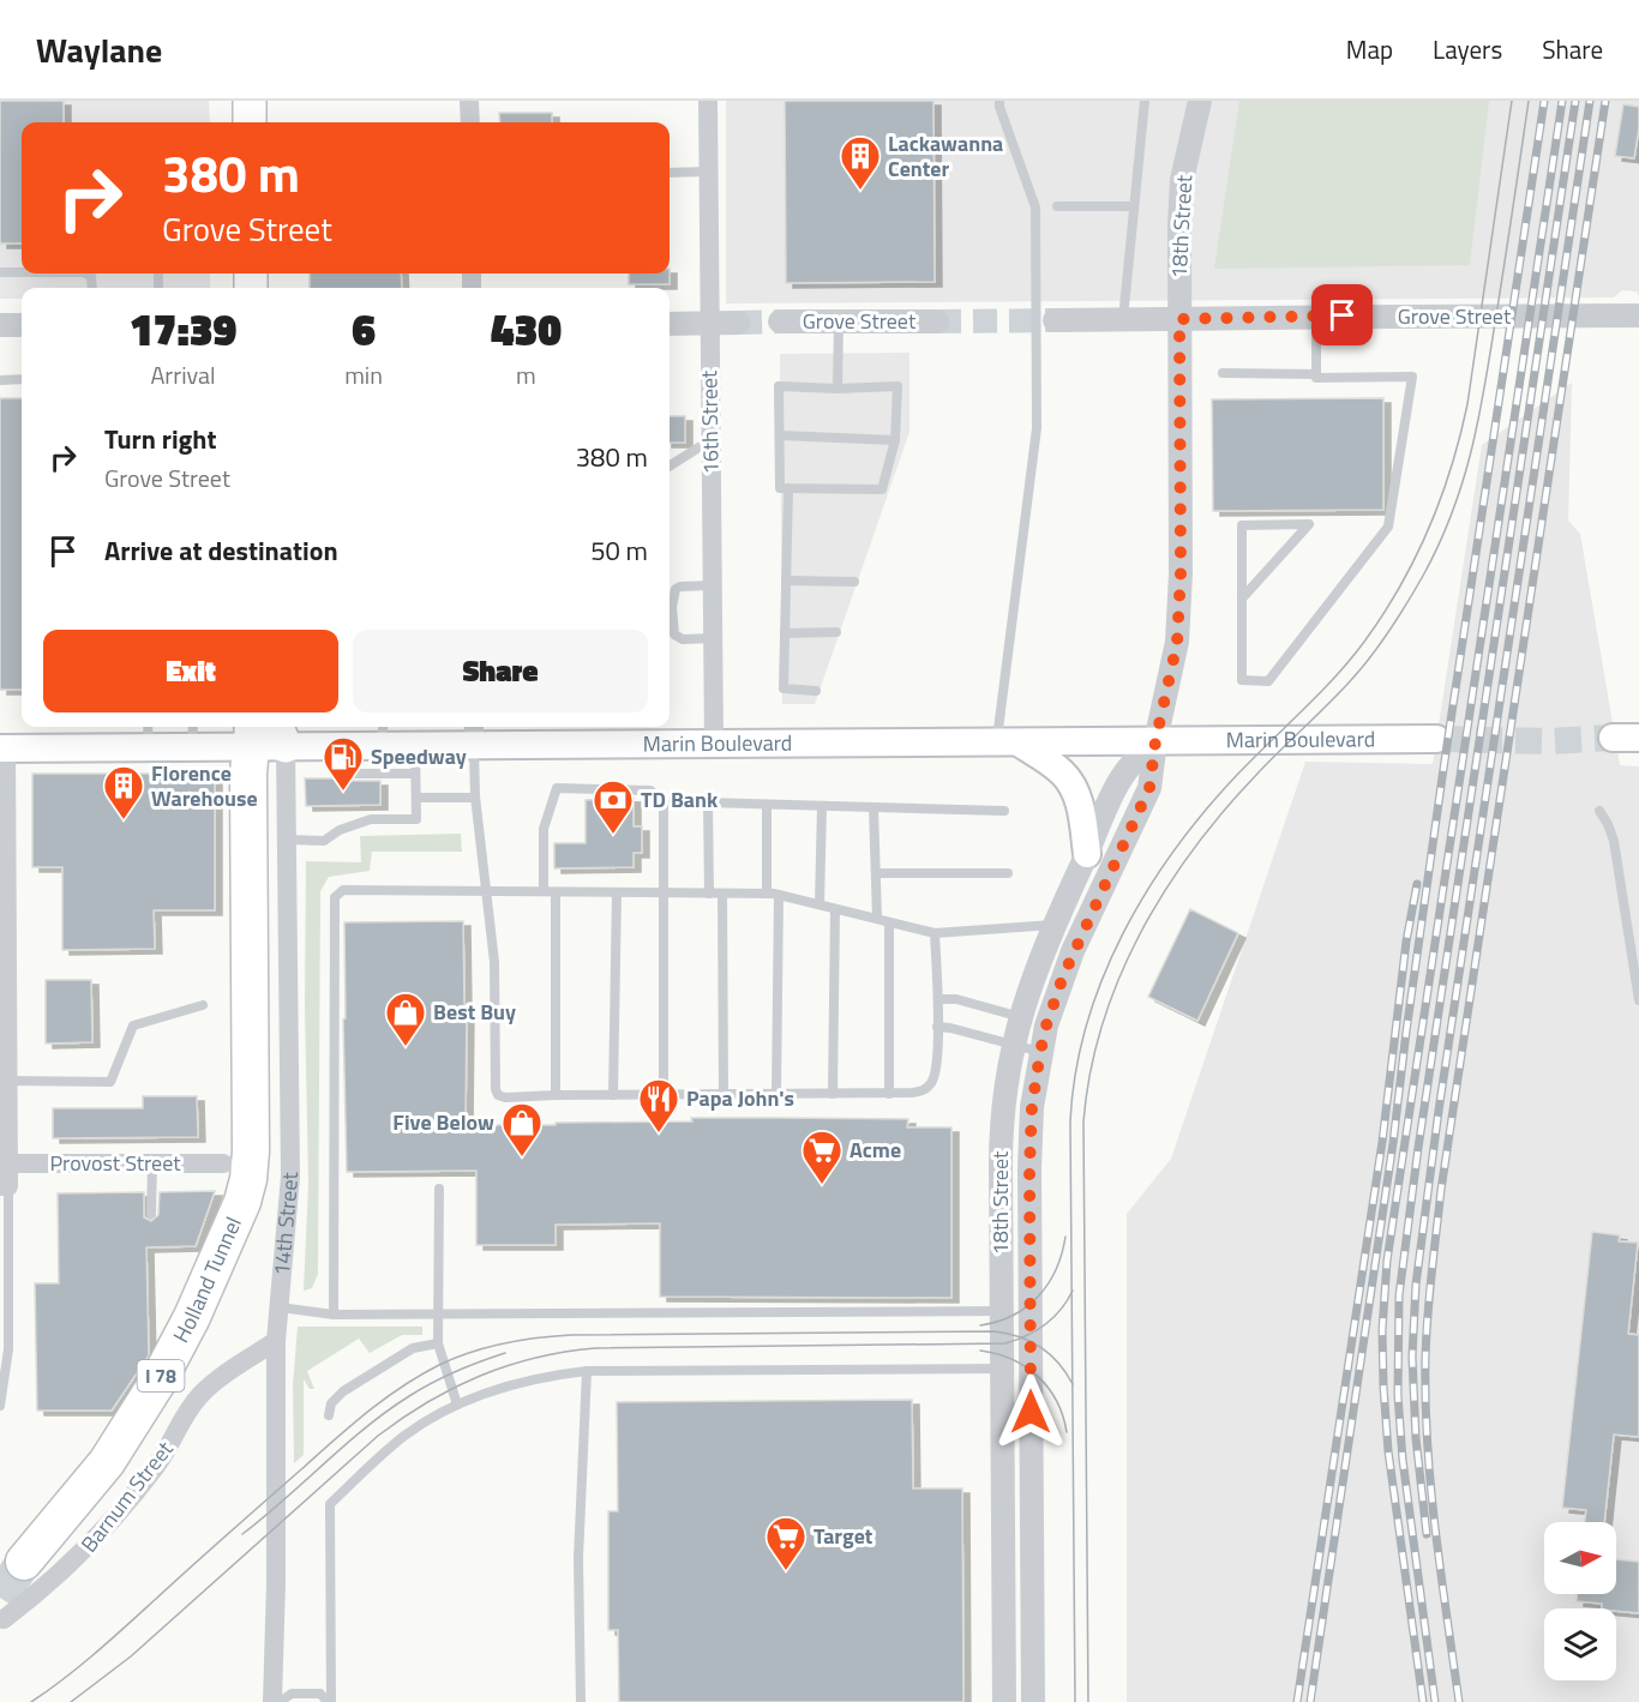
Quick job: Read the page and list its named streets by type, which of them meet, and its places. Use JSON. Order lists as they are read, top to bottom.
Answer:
{
  "streets": {
    "highway": ["14th Street", "Holland Tunnel", "I 78"],
    "main road": ["Marin Boulevard"],
    "street": [
      "18th Street",
      "Grove Street",
      "16th Street",
      "Provost Street",
      "Barnum Street"
    ]
  },
  "crossings": [
    ["18th Street", "Grove Street"],
    ["18th Street", "Marin Boulevard"],
    ["16th Street", "Marin Boulevard"],
    ["Marin Boulevard", "14th Street"],
    ["Provost Street", "14th Street"],
    ["Provost Street", "Holland Tunnel"],
    ["14th Street", "Holland Tunnel"],
    ["14th Street", "Barnum Street"]
  ],
  "places": {
    "building": ["Lackawanna Center", "Florence Warehouse"],
    "fuel station": ["Speedway"],
    "bank": ["TD Bank"],
    "shop": ["Best Buy", "Five Below"],
    "restaurant": ["Papa John's"],
    "supermarket": ["Acme", "Target"]
  },
  "north": "right",
  "page": {
    "header": "Waylane",
    "nav": ["Map", "Layers", "Share"],
    "turn": ["380 m", "Grove Street"],
    "eta": [
      "17:39",
      "Arrival",
      "6",
      "min",
      "430",
      "m"
    ],
    "list": [
      {
        "name": "Turn right",
        "note": "Grove Street",
        "value": "380 m"
      },
      {
        "name": "Arrive at destination",
        "value": "50 m"
      }
    ],
    "buttons": ["Exit", "Share"]
  }
}
